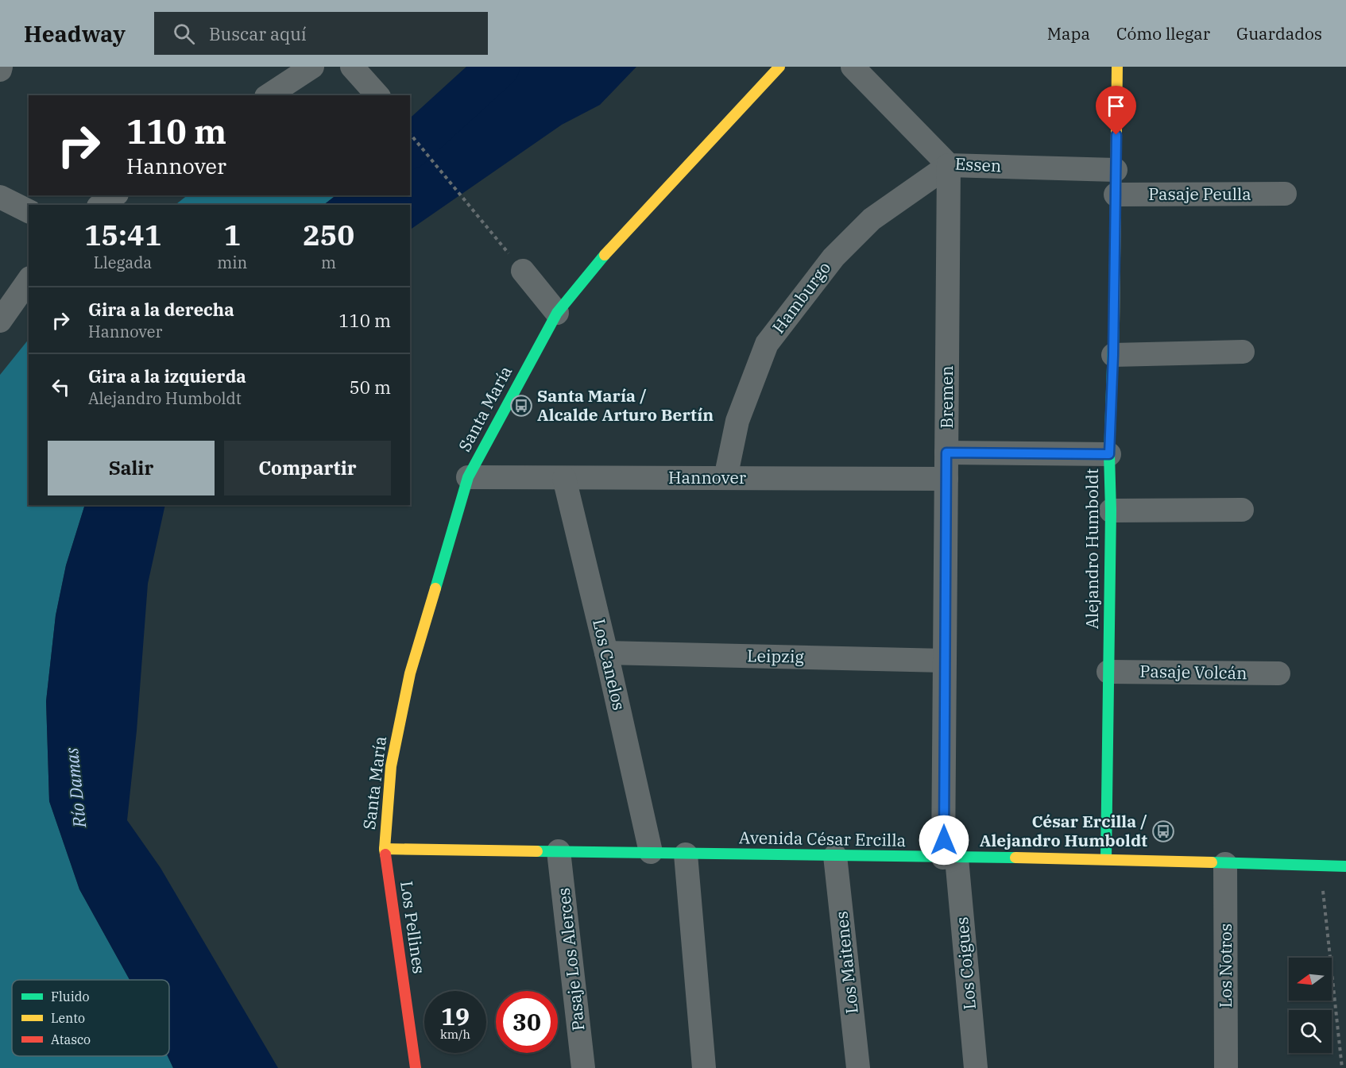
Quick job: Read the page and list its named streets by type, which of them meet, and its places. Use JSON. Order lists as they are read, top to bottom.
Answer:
{
  "streets": {
    "street": [
      "Essen",
      "Pasaje Peulla",
      "Hamburgo",
      "Bremen",
      "Santa María",
      "Hannover",
      "Alejandro Humboldt",
      "Leipzig",
      "Los Canelos",
      "Pasaje Volcán",
      "Avenida César Ercilla",
      "Los Pellines",
      "Pasaje Los Alerces",
      "Los Maitenes",
      "Los Coigues",
      "Los Notros"
    ]
  },
  "crossings": [
    ["Essen", "Hamburgo"],
    ["Essen", "Bremen"],
    ["Essen", "Alejandro Humboldt"],
    ["Pasaje Peulla", "Alejandro Humboldt"],
    ["Hamburgo", "Bremen"],
    ["Hamburgo", "Hannover"],
    ["Bremen", "Hannover"],
    ["Bremen", "Leipzig"],
    ["Bremen", "Avenida César Ercilla"],
    ["Bremen", "Los Coigues"],
    ["Santa María", "Hannover"],
    ["Santa María", "Avenida César Ercilla"],
    ["Santa María", "Los Pellines"],
    ["Hannover", "Los Canelos"],
    ["Alejandro Humboldt", "Pasaje Volcán"],
    ["Alejandro Humboldt", "Avenida César Ercilla"],
    ["Leipzig", "Los Canelos"],
    ["Los Canelos", "Avenida César Ercilla"],
    ["Avenida César Ercilla", "Los Pellines"],
    ["Avenida César Ercilla", "Pasaje Los Alerces"],
    ["Avenida César Ercilla", "Los Maitenes"],
    ["Avenida César Ercilla", "Los Coigues"],
    ["Avenida César Ercilla", "Los Notros"]
  ],
  "water": ["Río Damas"],
  "places": {
    "bus stop": ["Santa María / Alcalde Arturo Bertín", "César Ercilla / Alejandro Humboldt"]
  },
  "legend": ["Fluido", "Lento", "Atasco"],
  "north": "left",
  "page": {
    "header": "Headway",
    "search": "Buscar aquí",
    "nav": ["Mapa", "Cómo llegar", "Guardados"],
    "turn": ["110 m", "Hannover"],
    "eta": [
      "15:41",
      "Llegada",
      "1",
      "min",
      "250",
      "m"
    ],
    "list": [
      {
        "name": "Gira a la derecha",
        "note": "Hannover",
        "value": "110 m"
      },
      {
        "name": "Gira a la izquierda",
        "note": "Alejandro Humboldt",
        "value": "50 m"
      }
    ],
    "buttons": ["Salir", "Compartir"],
    "speed": "19 km/h",
    "limit": "30"
  }
}
